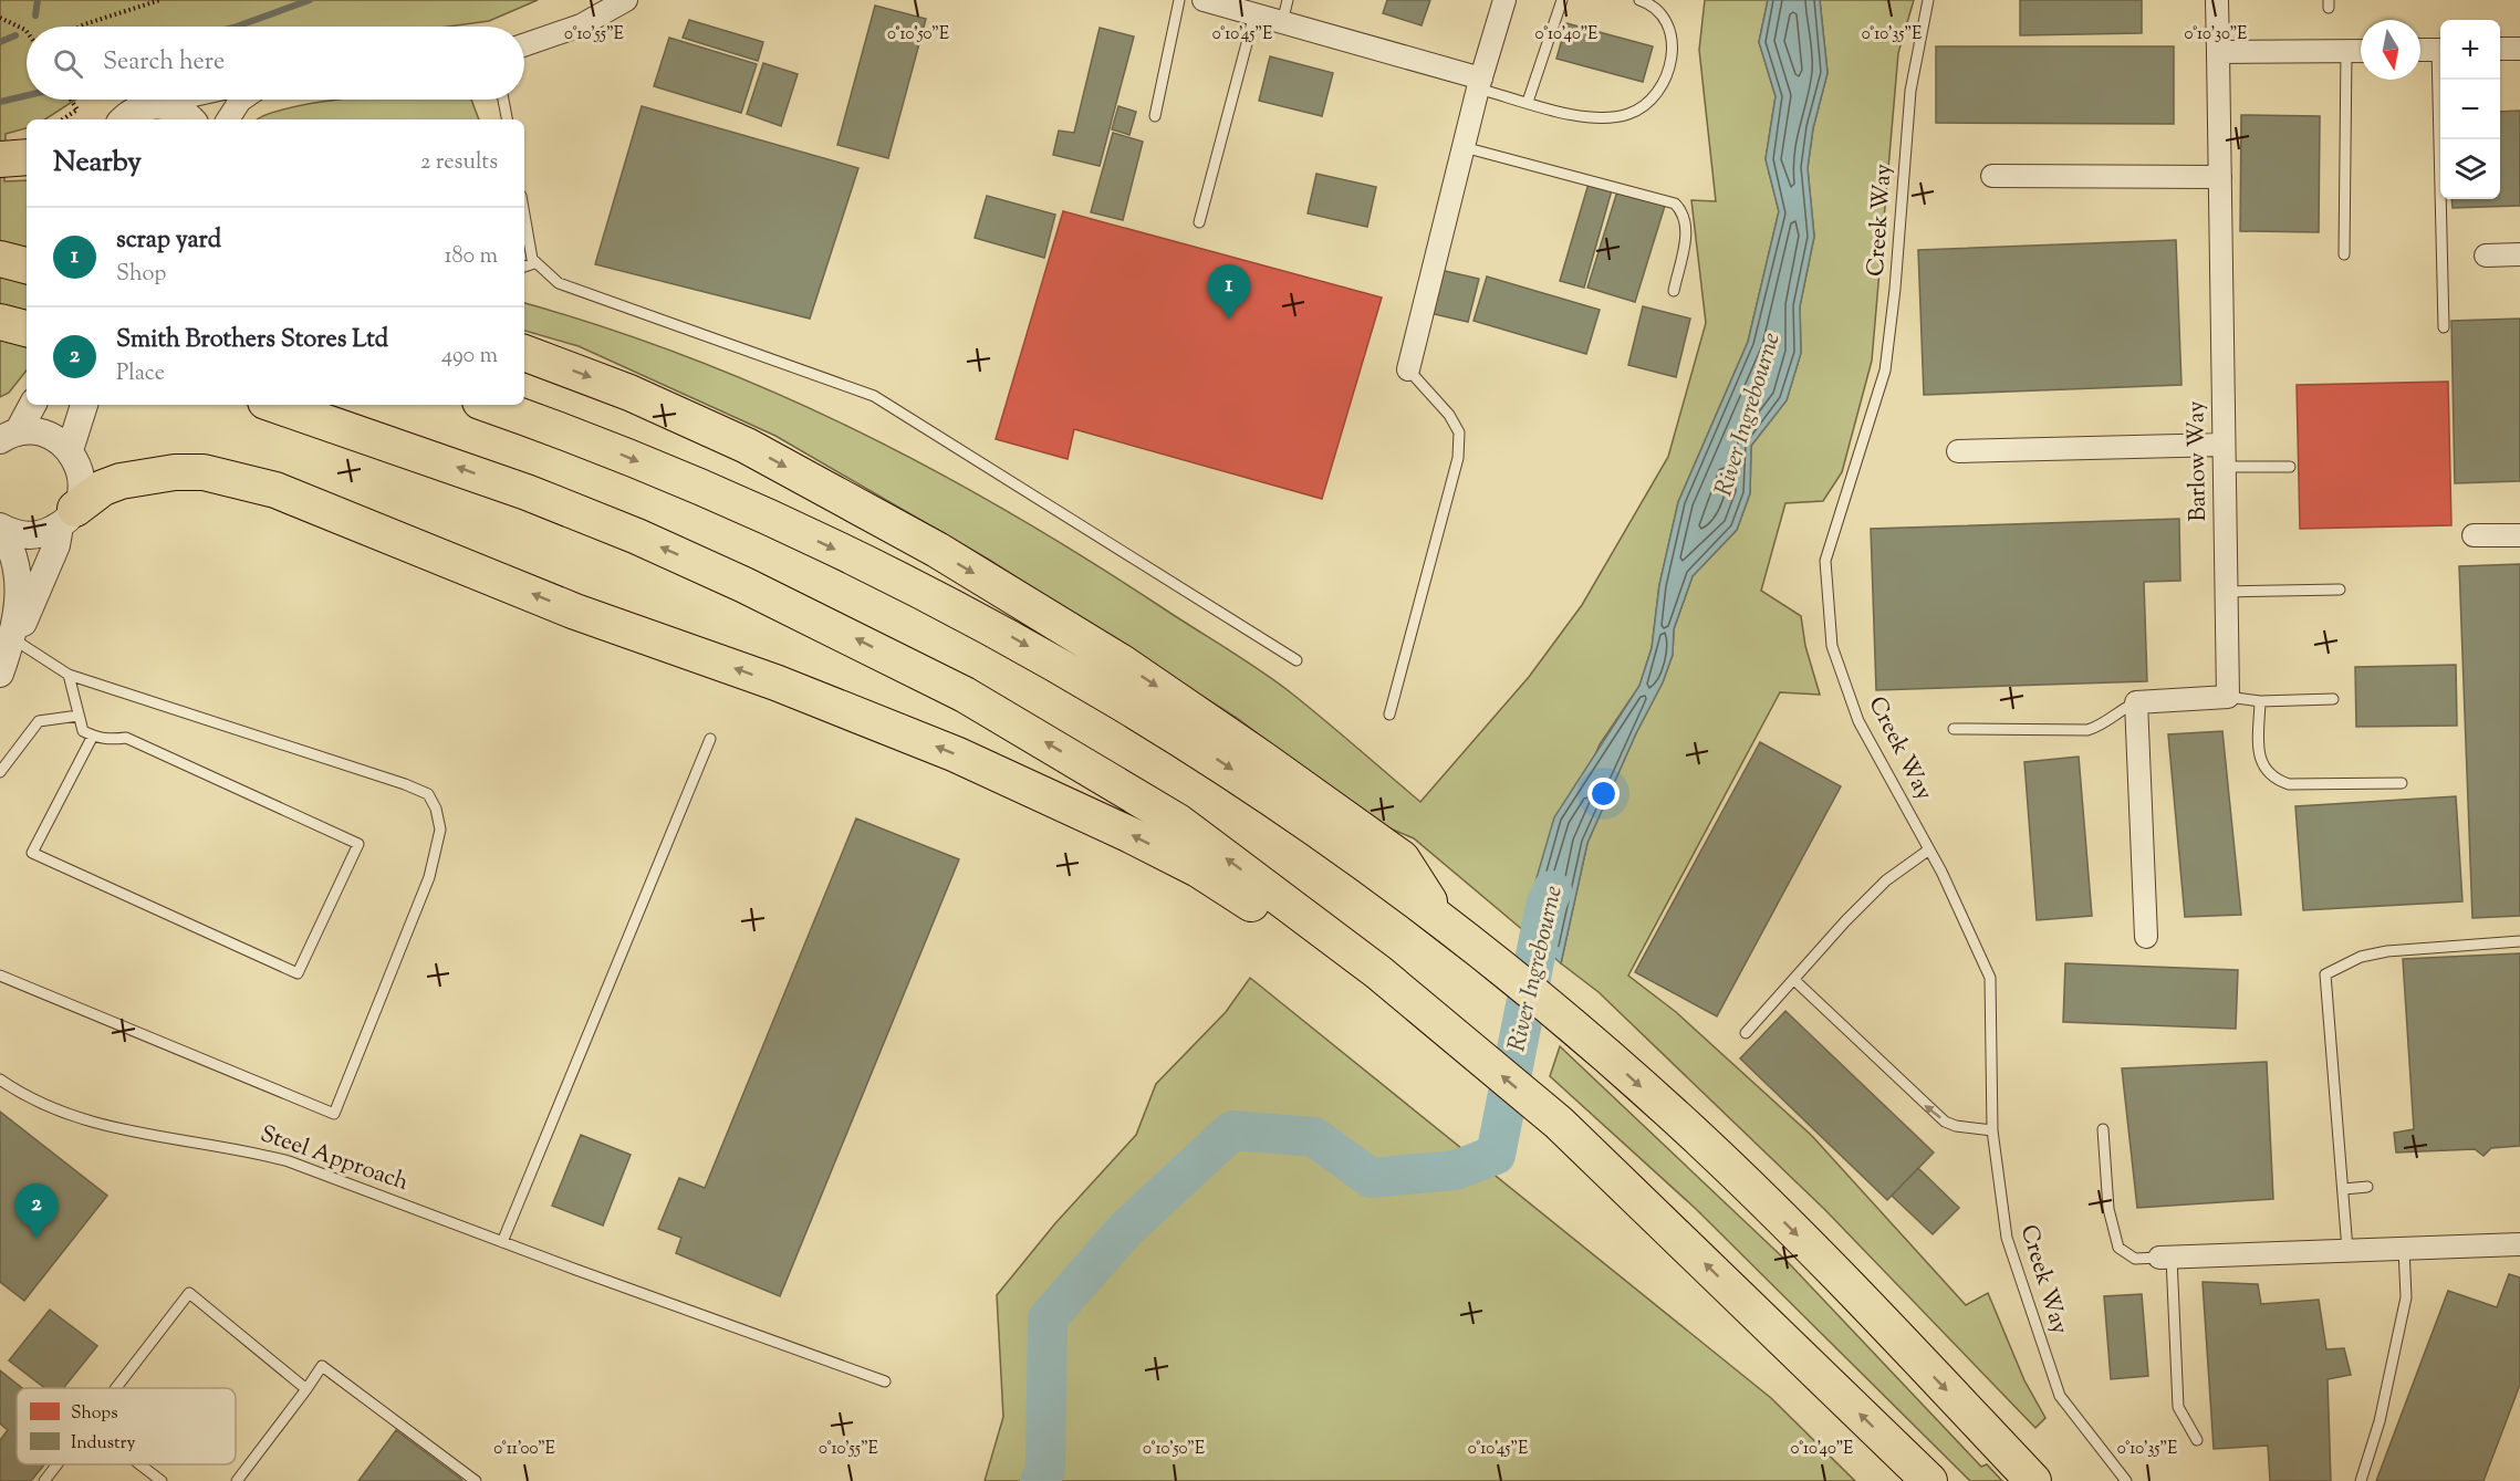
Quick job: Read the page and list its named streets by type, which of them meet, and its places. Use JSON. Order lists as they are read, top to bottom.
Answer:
{
  "streets": {
    "street": ["Barlow Way"],
    "lane": ["Creek Way", "Steel Approach"]
  },
  "water": ["River Ingrebourne"],
  "legend": ["Shops", "Industry"],
  "north": "bottom",
  "page": {
    "map_buttons": ["+", "−"],
    "search": "Search here",
    "heading": ["Nearby", "2 results"],
    "list": [
      {
        "mark": "1",
        "name": "scrap yard",
        "note": "Shop",
        "value": "180 m"
      },
      {
        "mark": "2",
        "name": "Smith Brothers Stores Ltd",
        "note": "Place",
        "value": "490 m"
      }
    ],
    "pins": ["1", "2"]
  },
  "coordinates": [
    "0°10'55\"E",
    "0°10'50\"E",
    "0°10'45\"E",
    "0°10'40\"E",
    "0°10'35\"E",
    "0°10'30\"E",
    "0°11'00\"E"
  ]
}
